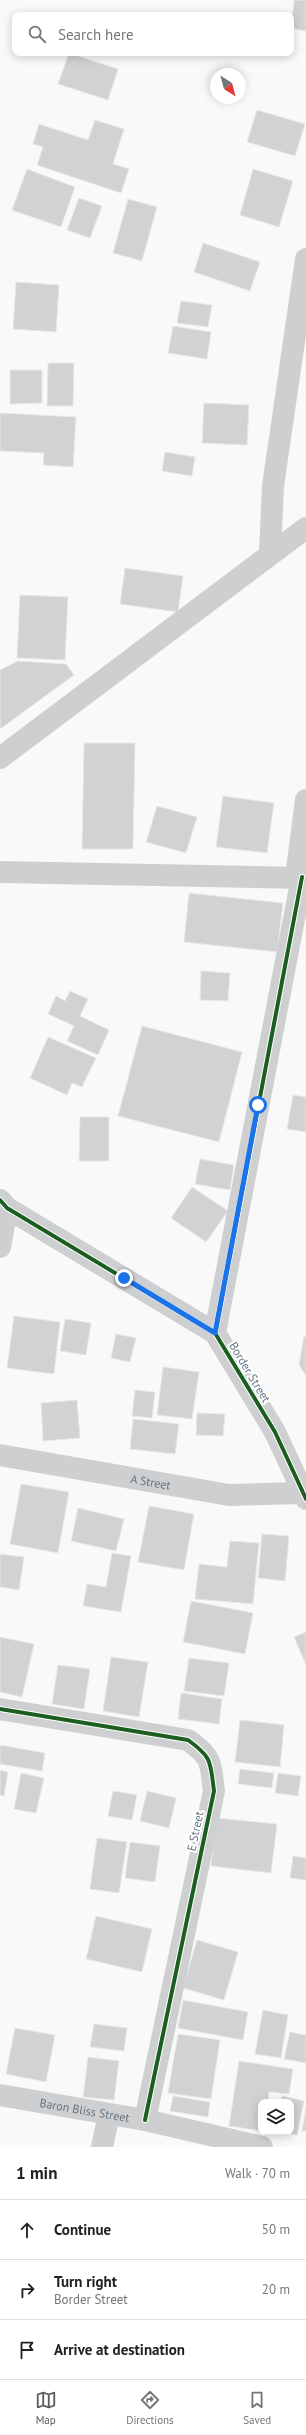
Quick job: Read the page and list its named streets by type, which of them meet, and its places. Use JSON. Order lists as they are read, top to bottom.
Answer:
{
  "streets": {
    "street": [
      "Border Street",
      "A Street",
      "E Street",
      "Baron Bliss Street"
    ]
  },
  "crossings": [
    ["Border Street", "A Street"],
    ["E Street", "Baron Bliss Street"]
  ],
  "north": "bottom right",
  "page": {
    "search": "Search here",
    "heading": ["1 min", "Walk · 70 m"],
    "list": [
      ["Continue", "50 m"],
      ["Turn right", "Border Street", "20 m"],
      "Arrive at destination"
    ],
    "nav": ["Map", "Directions", "Saved"]
  }
}
